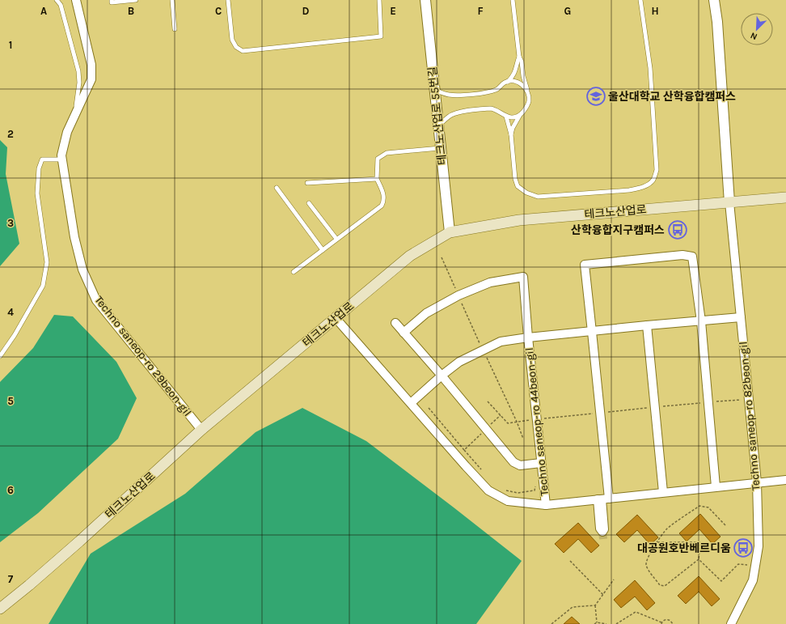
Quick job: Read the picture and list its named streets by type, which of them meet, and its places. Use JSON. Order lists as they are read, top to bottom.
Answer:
{
  "streets": {
    "main road": ["테크노산업로"],
    "street": [
      "테크노산업로 55번길",
      "Techno saneop-ro 29beon-gil",
      "Techno saneop-ro 82beon-gil",
      "Techno saneop-ro 44beon-gil"
    ]
  },
  "crossings": [
    ["테크노산업로 55번길", "테크노산업로"],
    ["테크노산업로", "Techno saneop-ro 29beon-gil"],
    ["테크노산업로", "Techno saneop-ro 82beon-gil"],
    ["테크노산업로", "Techno saneop-ro 44beon-gil"],
    ["Techno saneop-ro 82beon-gil", "Techno saneop-ro 44beon-gil"]
  ],
  "places": {
    "school or university": ["울산대학교 산학융합캠퍼스"],
    "bus stop": ["산학융합지구캠퍼스", "대공원호반베르디움"]
  },
  "north": "bottom left",
  "grid": {
    "columns": [
      "A",
      "B",
      "C",
      "D",
      "E",
      "F",
      "G",
      "H"
    ],
    "rows": [
      "1",
      "2",
      "3",
      "4",
      "5",
      "6",
      "7"
    ]
  }
}
